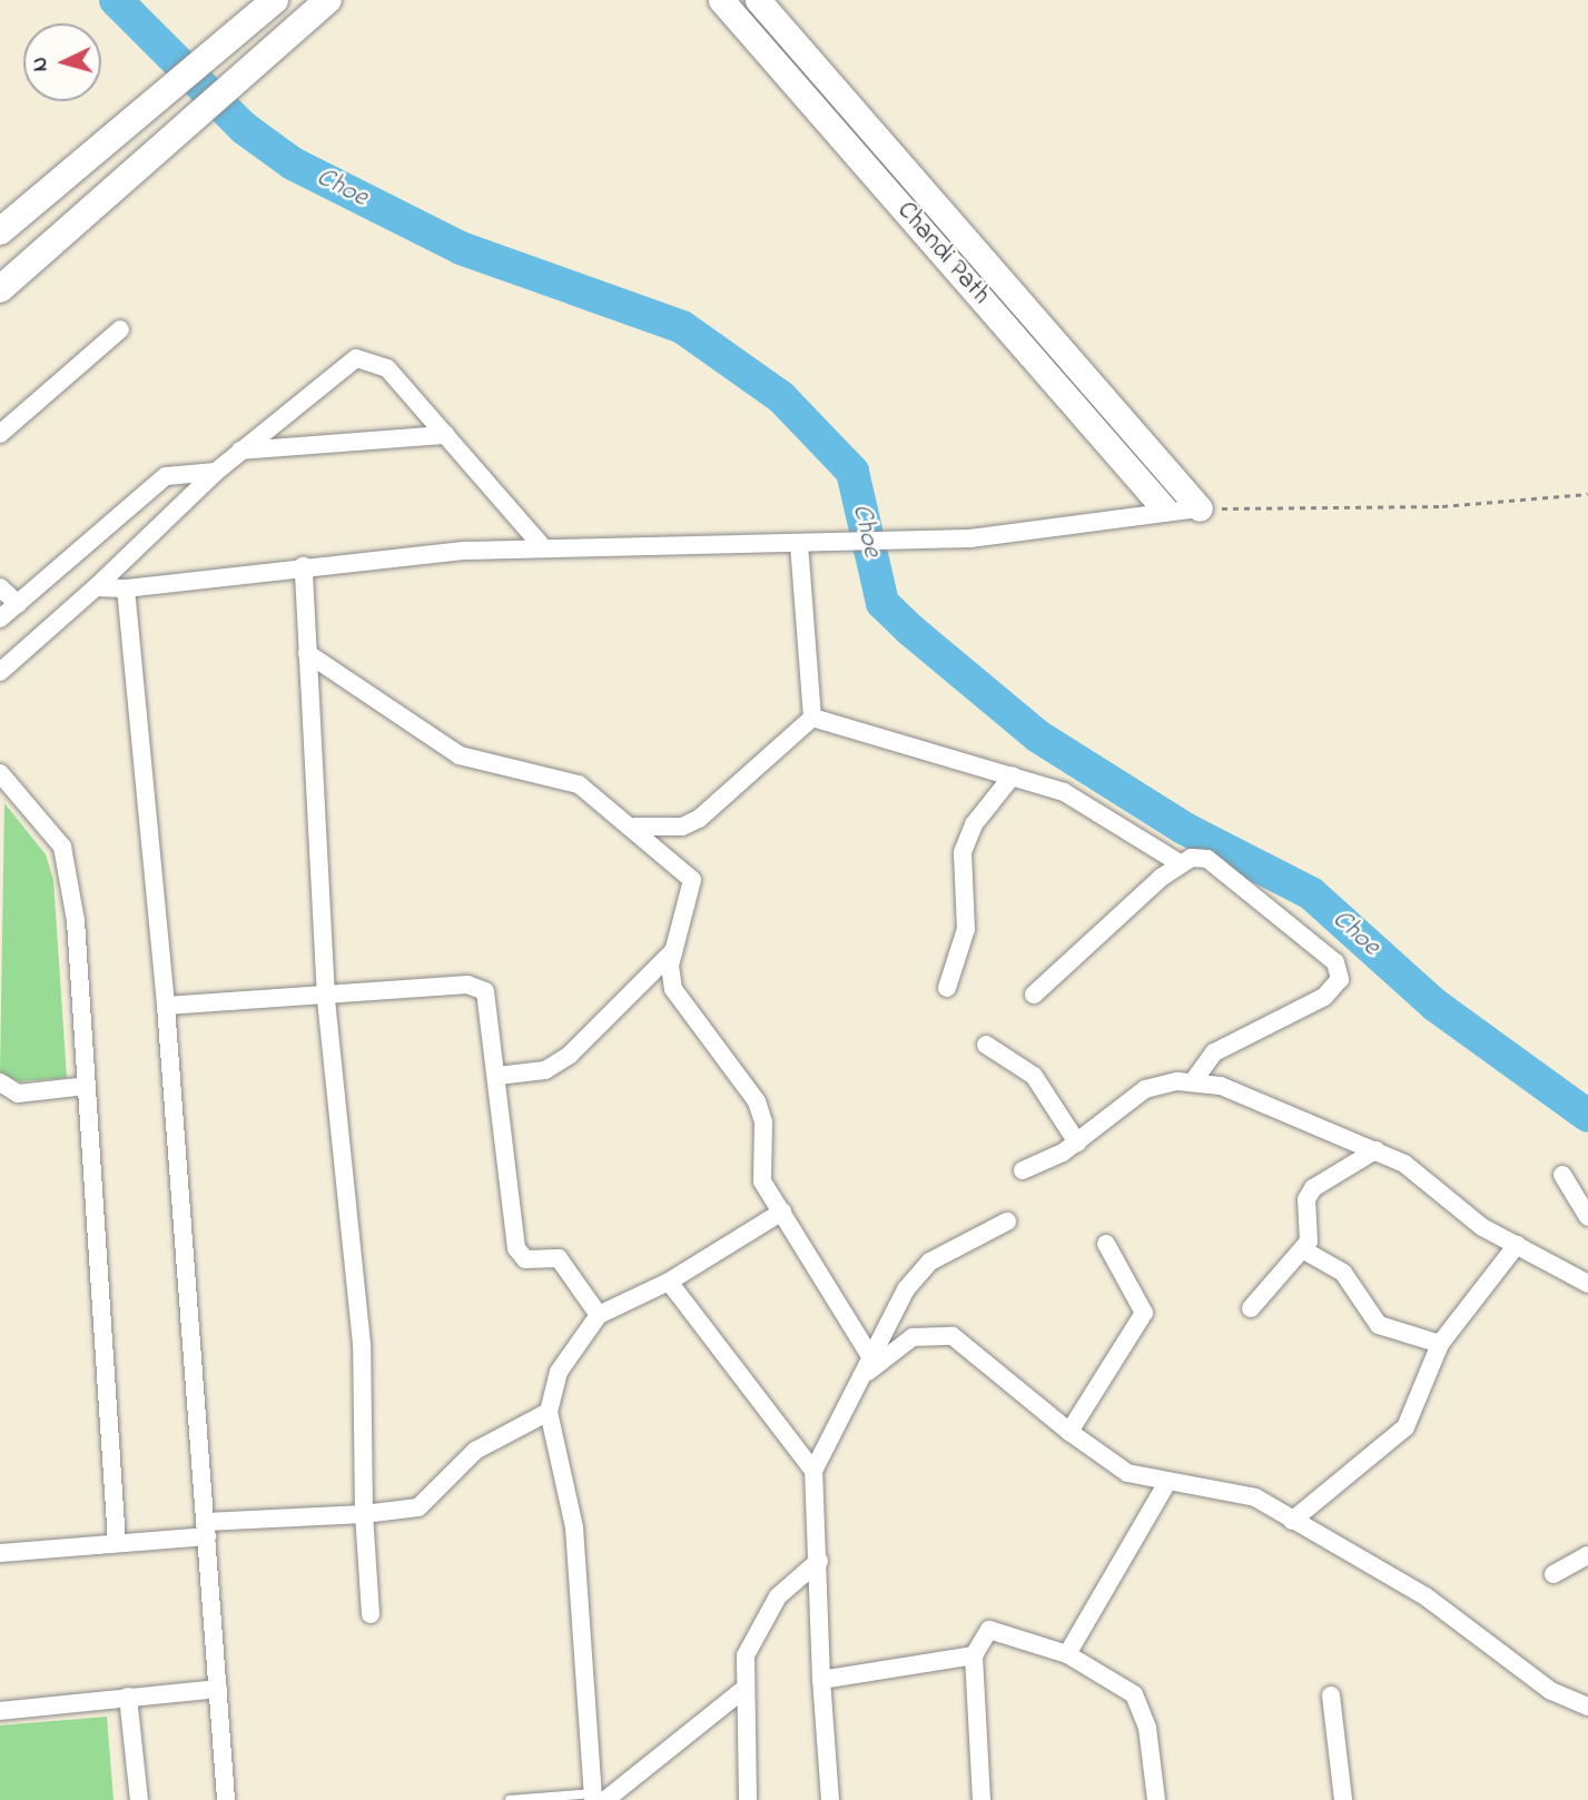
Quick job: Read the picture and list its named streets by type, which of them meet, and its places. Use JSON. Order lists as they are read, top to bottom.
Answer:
{
  "streets": {
    "main road": ["Chandi Path"]
  },
  "water": ["Choe"],
  "north": "left"
}
